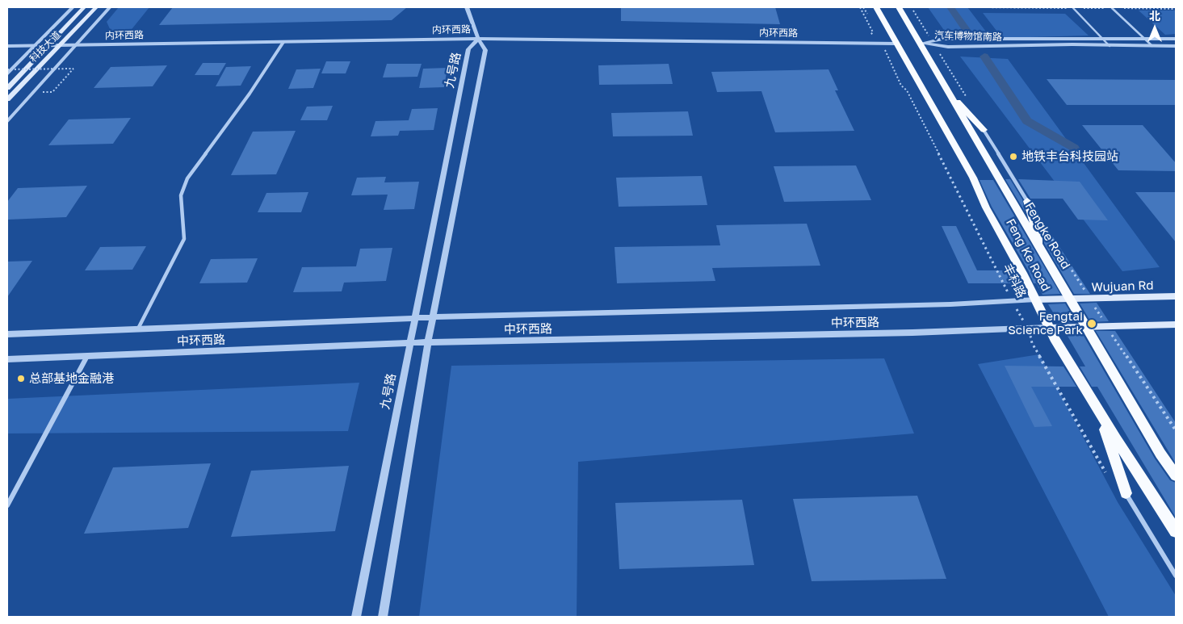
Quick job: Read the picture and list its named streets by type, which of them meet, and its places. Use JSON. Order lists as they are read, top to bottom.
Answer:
{
  "streets": {
    "main road": [
      "科技大道",
      "Fengke Road",
      "Feng Ke Road",
      "Wujuan Rd"
    ],
    "street": [
      "内环西路",
      "汽车博物馆南路",
      "九号路",
      "中环西路"
    ],
    "path": ["丰科路"]
  },
  "crossings": [
    ["内环西路", "科技大道"],
    ["内环西路", "九号路"],
    ["内环西路", "Feng Ke Road"],
    ["内环西路", "丰科路"],
    ["汽车博物馆南路", "Fengke Road"],
    ["九号路", "中环西路"],
    ["Fengke Road", "Wujuan Rd"],
    ["Feng Ke Road", "Wujuan Rd"],
    ["Feng Ke Road", "中环西路"],
    ["丰科路", "中环西路"],
    ["Wujuan Rd", "中环西路"]
  ],
  "places": ["地铁丰台科技园站", "Fengtai Science Park", "总部基地金融港"],
  "north": "top"
}
